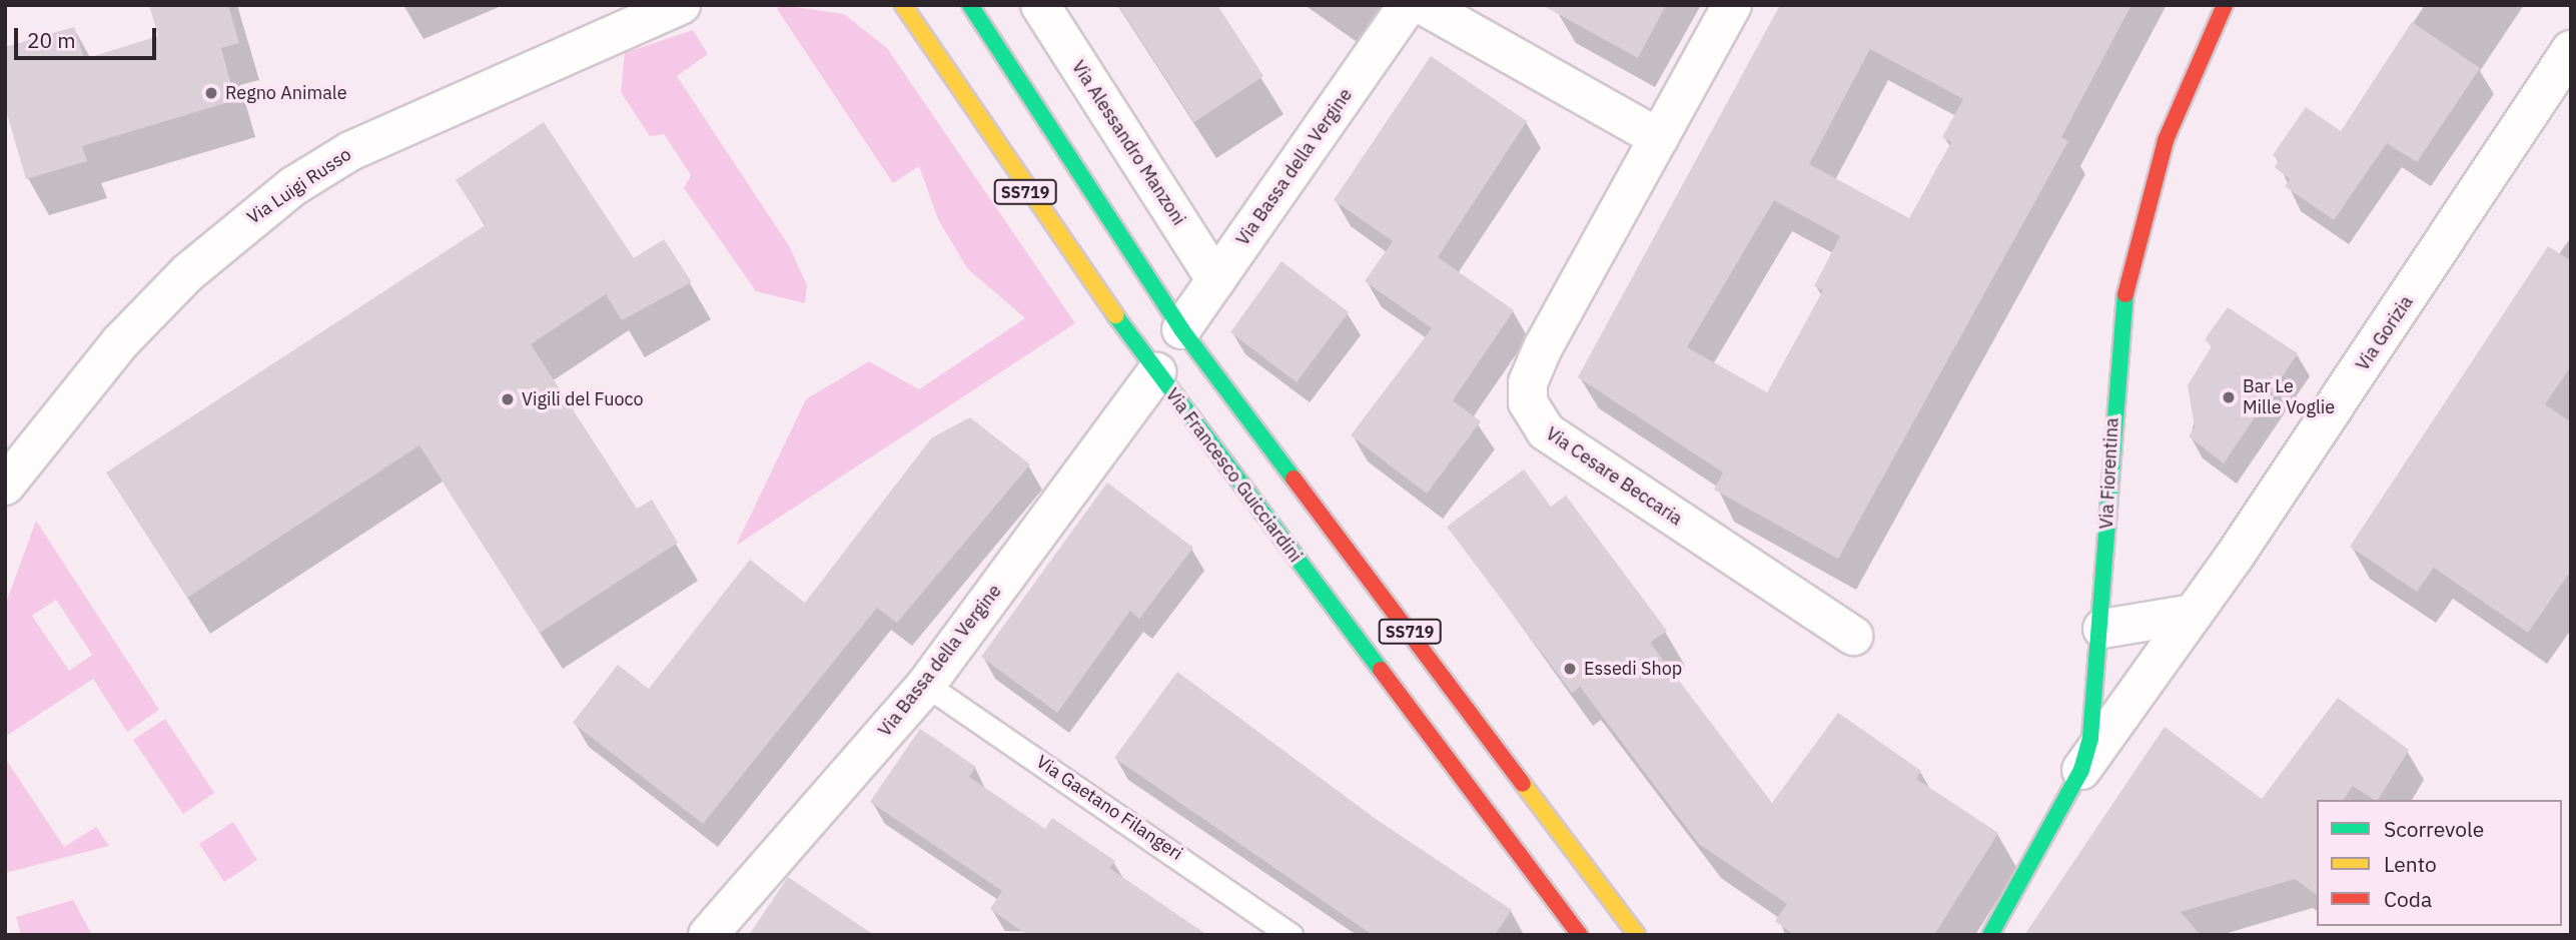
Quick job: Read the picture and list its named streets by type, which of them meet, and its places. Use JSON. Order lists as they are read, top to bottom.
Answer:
{
  "streets": {
    "main road": ["SS719", "Via Fiorentina", "Via Francesco Guicciardini"],
    "street": [
      "Via Alessandro Manzoni",
      "Via Bassa della Vergine",
      "Via Luigi Russo",
      "Via Gorizia",
      "Via Cesare Beccaria"
    ],
    "lane": ["Via Gaetano Filangeri"]
  },
  "crossings": [
    ["Via Alessandro Manzoni", "Via Bassa della Vergine"],
    ["Via Bassa della Vergine", "SS719"],
    ["Via Bassa della Vergine", "Via Francesco Guicciardini"],
    ["Via Bassa della Vergine", "Via Gaetano Filangeri"],
    ["Via Gorizia", "Via Fiorentina"]
  ],
  "places": [
    "Regno Animale",
    "Bar Le Mille Voglie",
    "Vigili del Fuoco",
    "Essedi Shop"
  ],
  "legend": ["Scorrevole", "Lento", "Coda"],
  "scale_bar": "20 m"
}
